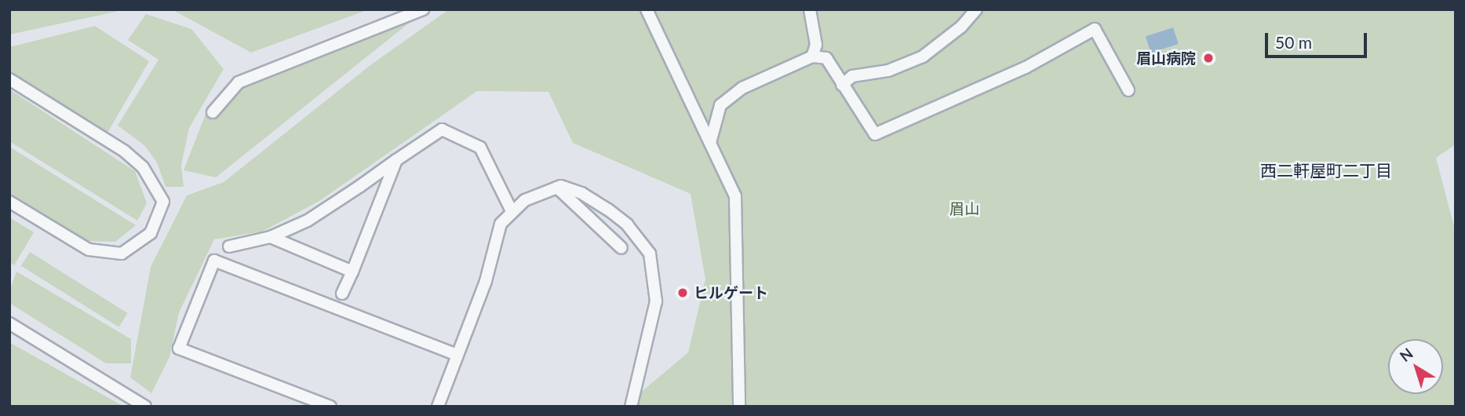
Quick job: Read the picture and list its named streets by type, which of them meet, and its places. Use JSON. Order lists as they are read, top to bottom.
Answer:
{
  "districts": ["西二軒屋町二丁目"],
  "parks": ["眉山"],
  "places": ["眉山病院", "ヒルゲート"],
  "scale_bar": "50 m",
  "north": "top left"
}
